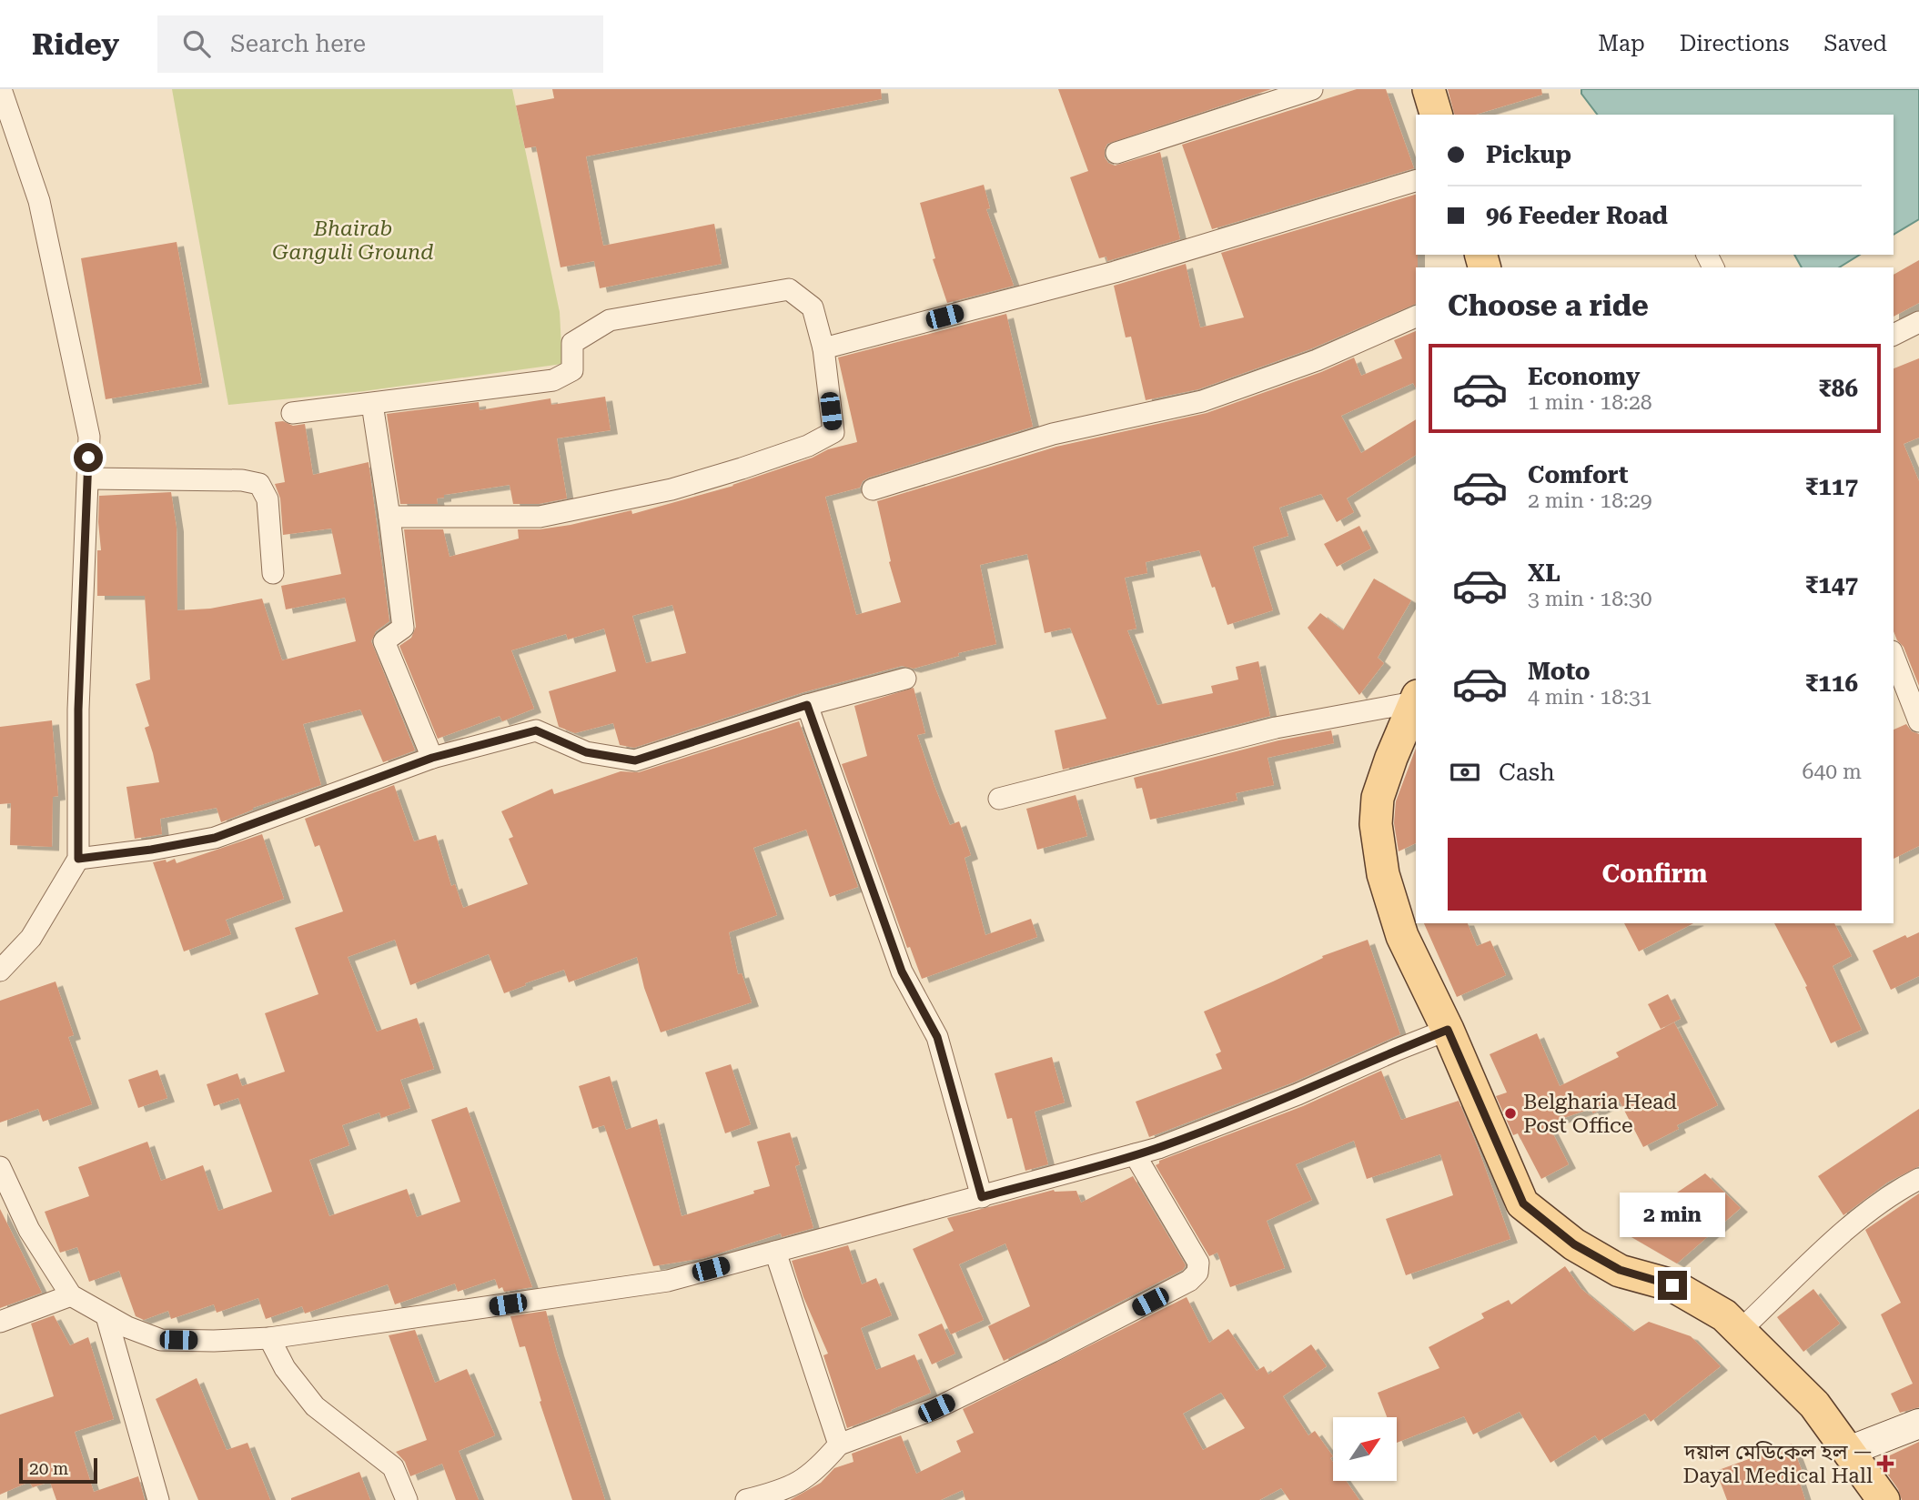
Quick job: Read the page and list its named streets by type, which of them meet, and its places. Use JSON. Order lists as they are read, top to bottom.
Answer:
{
  "parks": ["Bhairab Ganguli Ground"],
  "places": {
    "other": ["Belgharia Head Post Office"],
    "health": ["দয়াল মেডিকেল হল — Dayal Medical Hall"]
  },
  "scale_bar": "20 m",
  "north": "top right",
  "page": {
    "header": "Ridey",
    "search": "Search here",
    "nav": ["Map", "Directions", "Saved"],
    "banner": ["Pickup", "96 Feeder Road"],
    "heading": "Choose a ride",
    "list": [
      {
        "name": "Economy",
        "note": "1 min · 18:28",
        "value": "₹86"
      },
      {
        "name": "Comfort",
        "note": "2 min · 18:29",
        "value": "₹117"
      },
      {
        "name": "XL",
        "note": "3 min · 18:30",
        "value": "₹147"
      },
      {
        "name": "Moto",
        "note": "4 min · 18:31",
        "value": "₹116"
      }
    ],
    "pay": ["Cash", "640 m"],
    "buttons": "Confirm",
    "bubble": "2 min",
    "scale": "20 m"
  }
}
